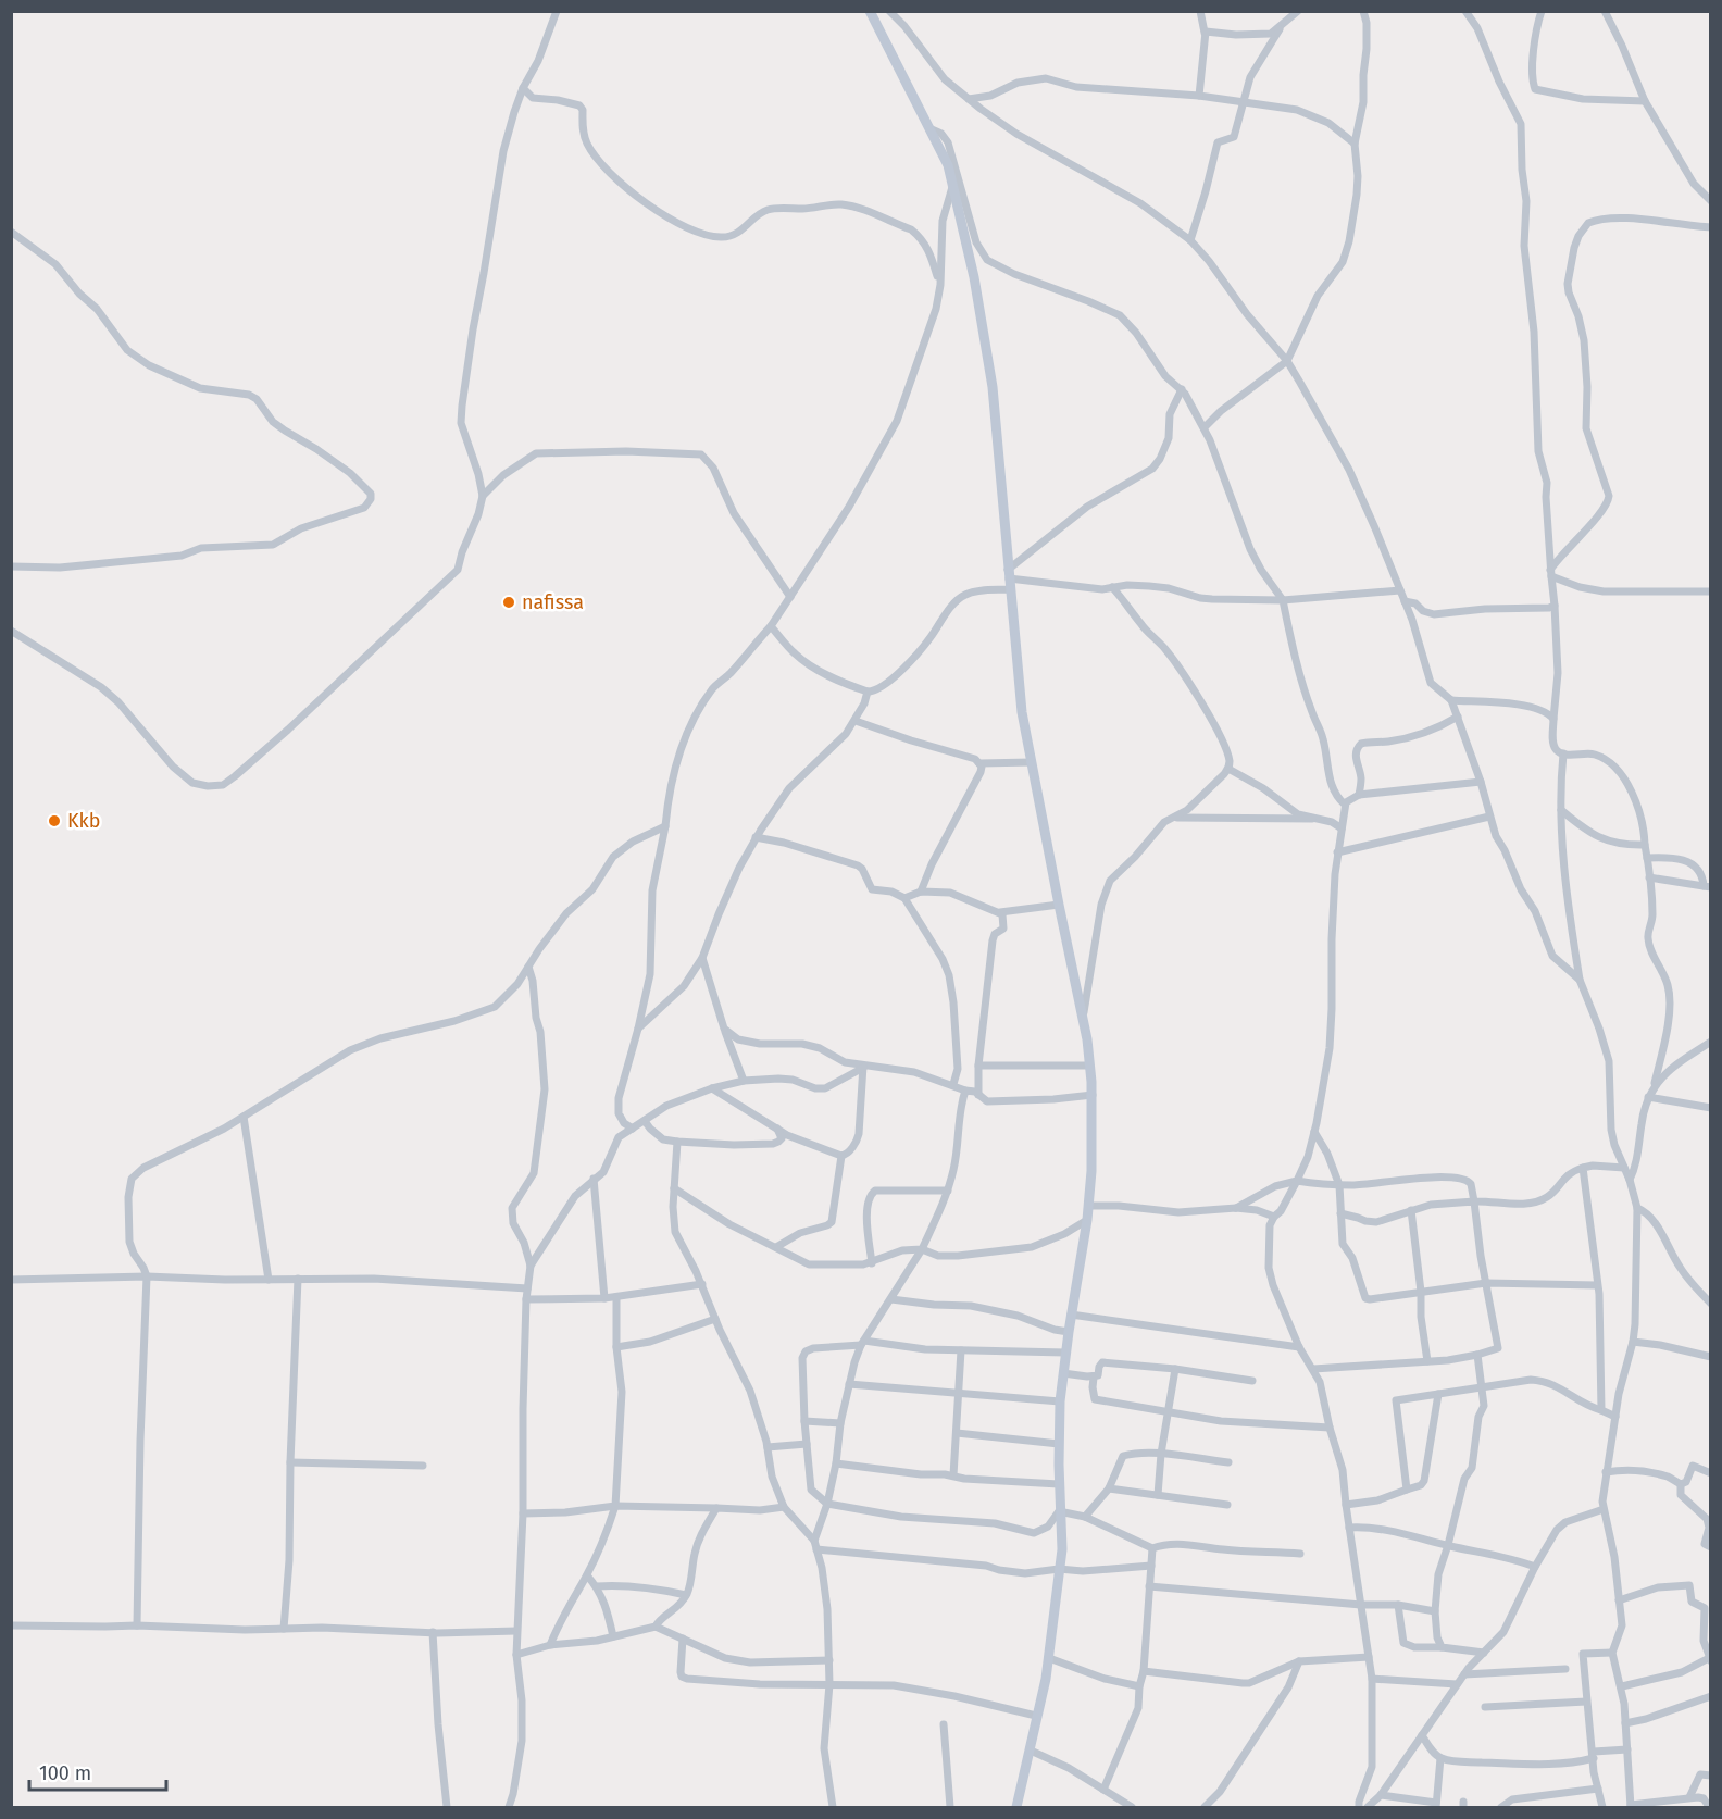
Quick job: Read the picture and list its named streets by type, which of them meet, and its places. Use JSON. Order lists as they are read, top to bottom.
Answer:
{
  "places": ["nafissa", "Kkb"],
  "scale_bar": "100 m"
}
